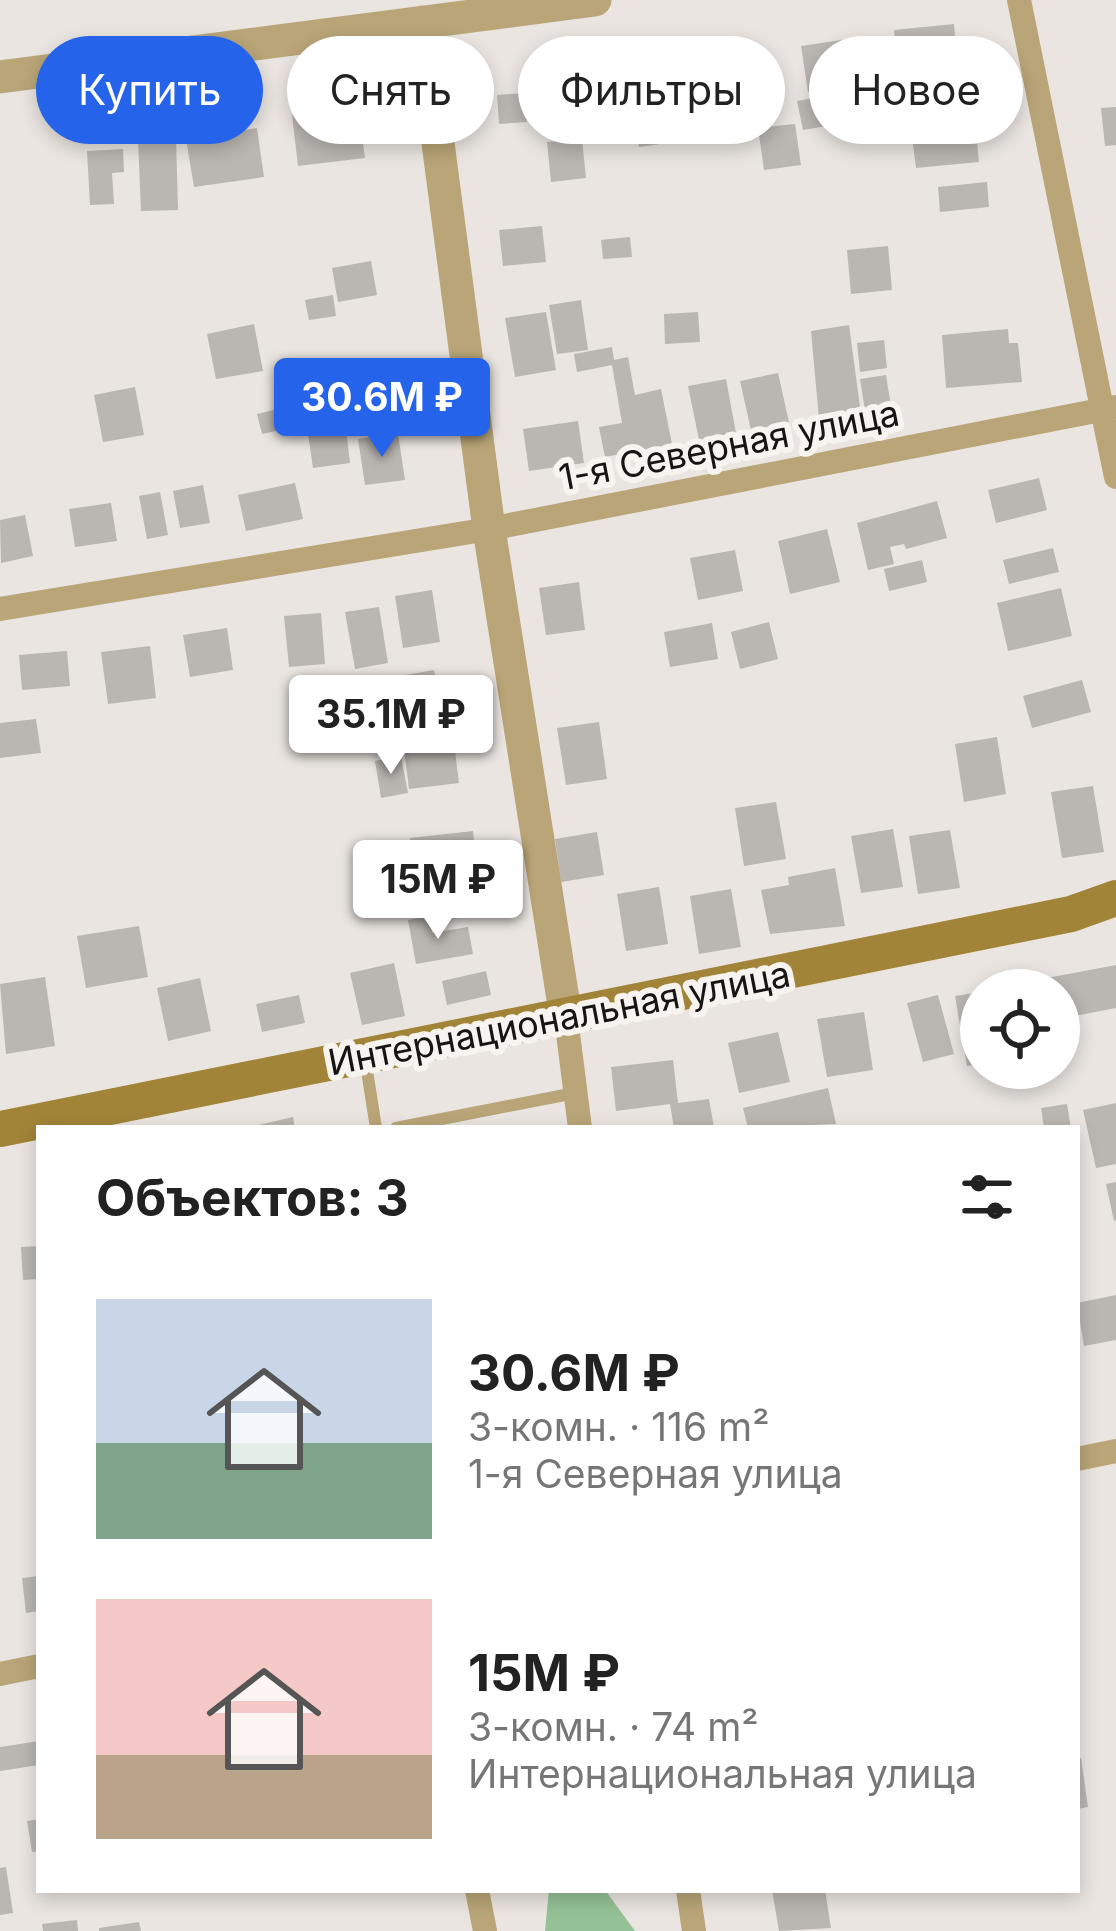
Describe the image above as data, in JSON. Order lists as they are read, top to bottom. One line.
{"streets":{"main road":["Интернациональная улица"],"street":["1-я Северная улица"]},"page":{"chip":["Купить","Снять","Фильтры","Новое"],"price":["30.6M ₽","35.1M ₽","15M ₽"],"heading":"Объектов: 3","list":[{"name":"30.6M ₽","note":"3-комн. · 116 m² · 1-я Северная улица"},{"name":"15M ₽","note":"3-комн. · 74 m² · Интернациональная улица"}]}}
